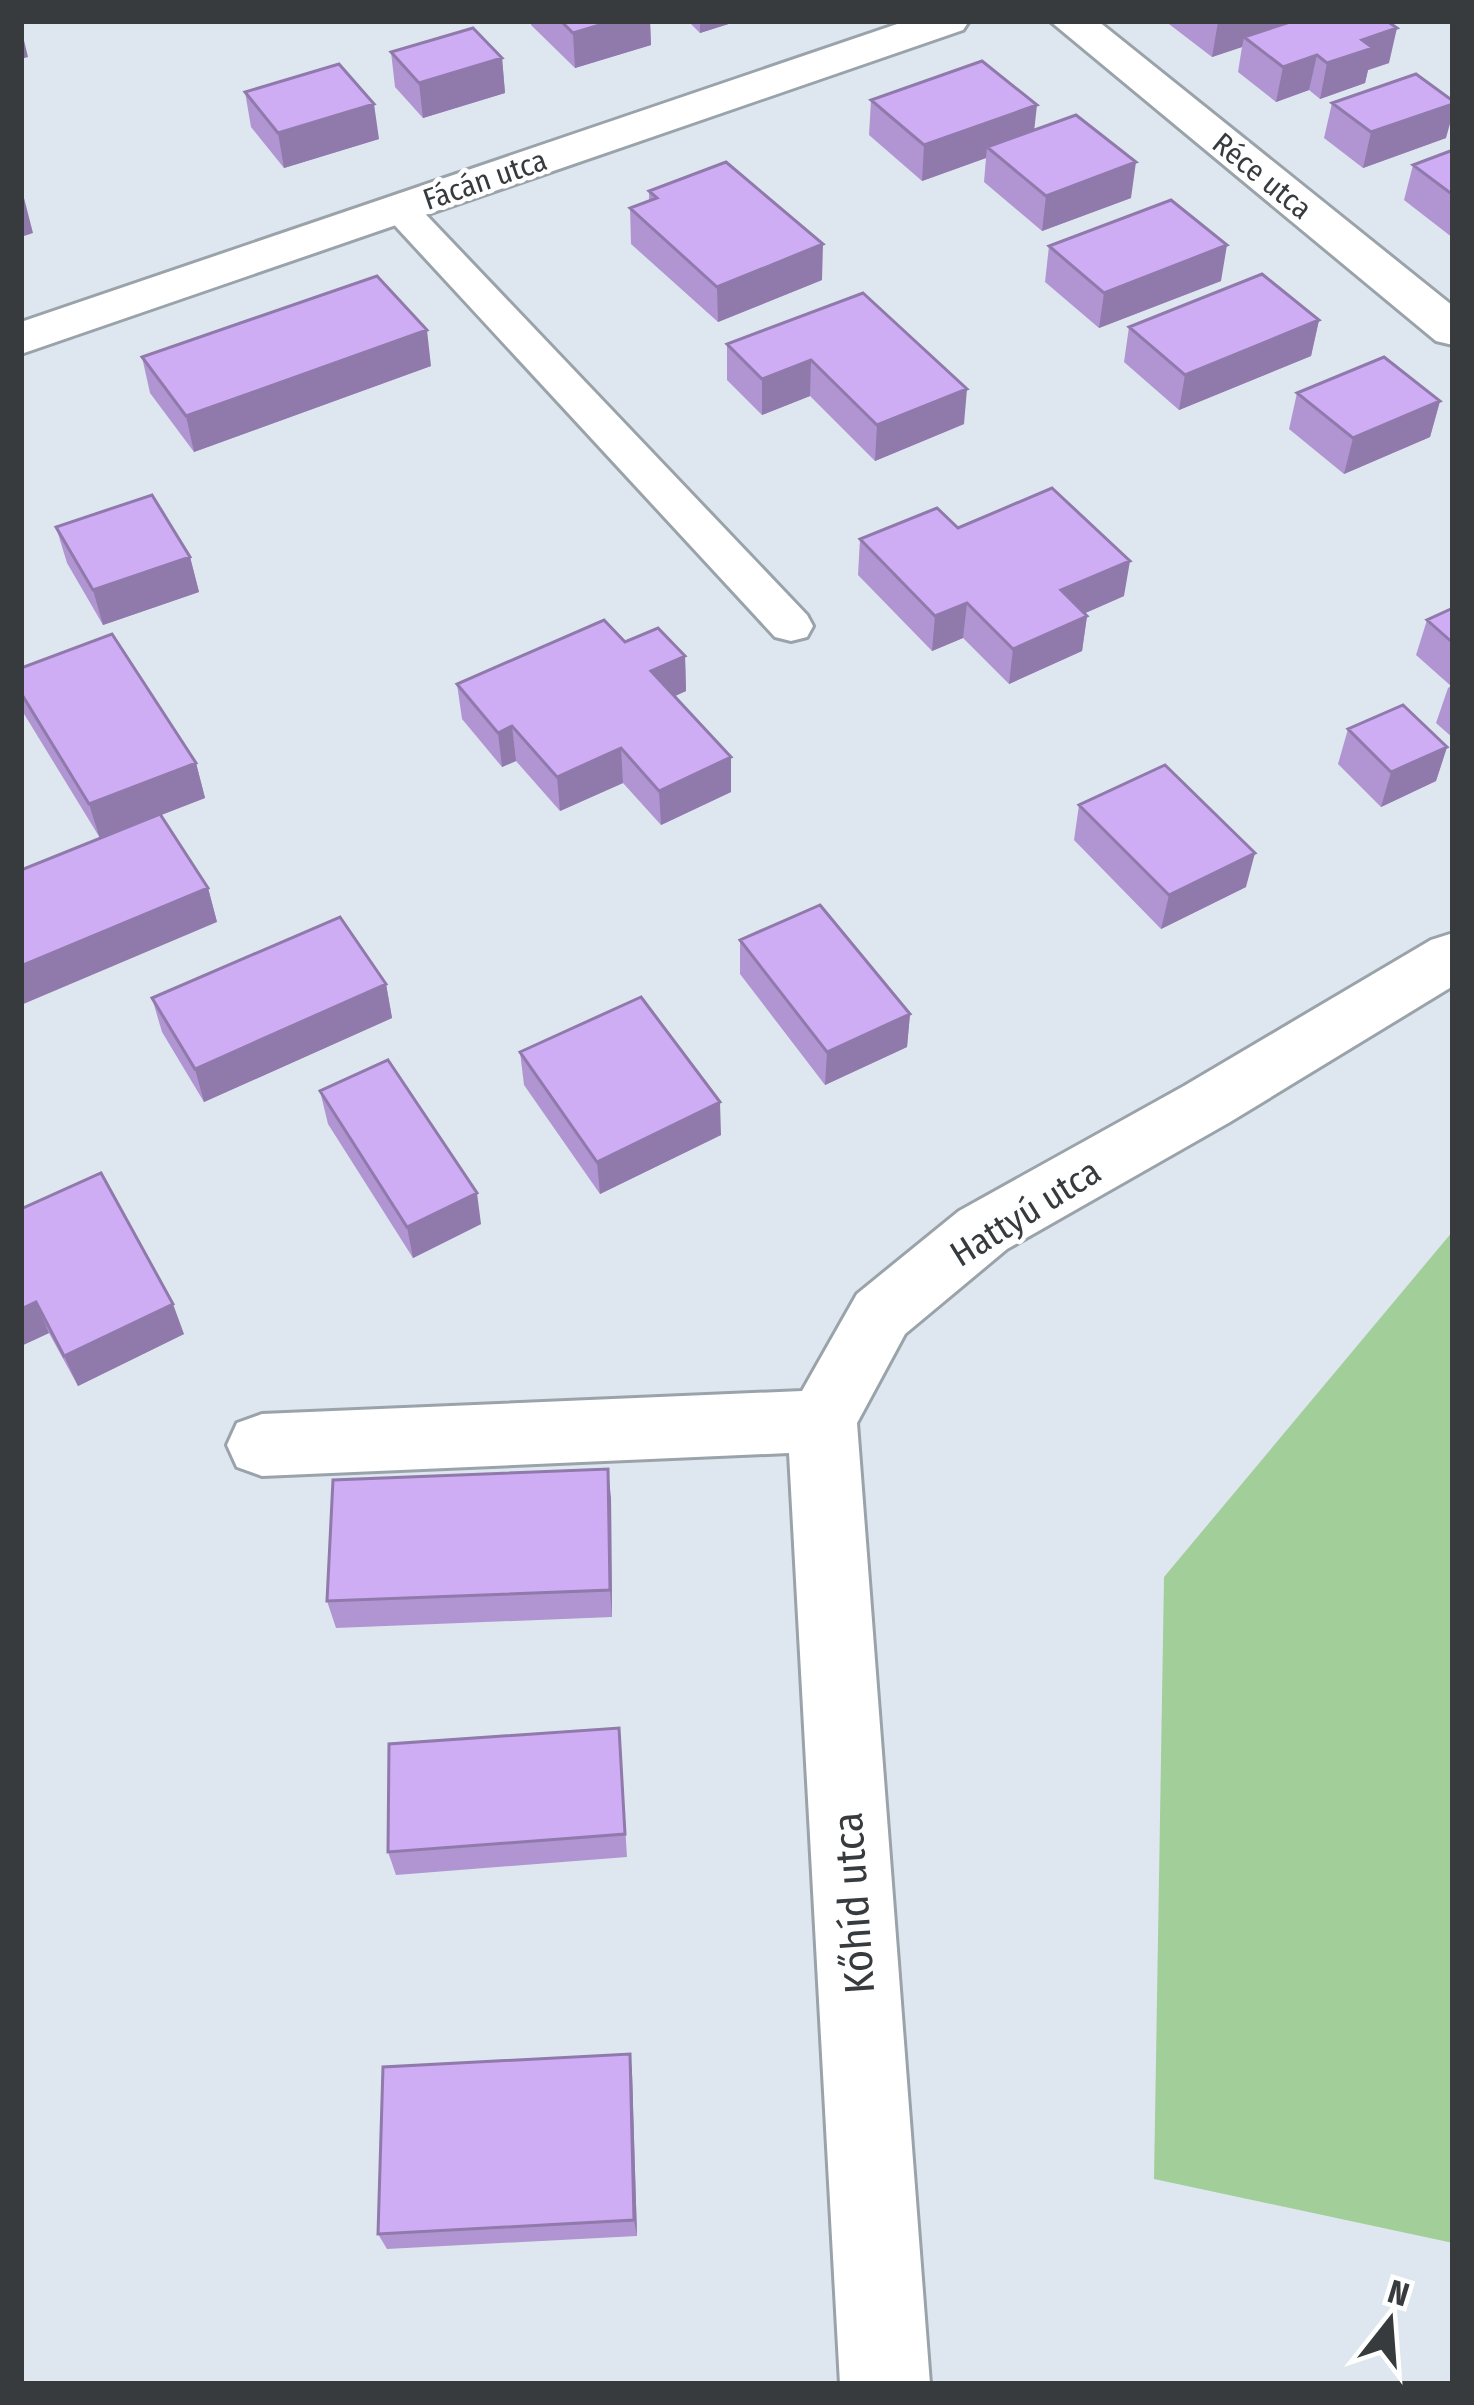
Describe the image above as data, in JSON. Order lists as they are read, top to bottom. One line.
{"streets":{"street":["Réce utca","Fácán utca","Hattyú utca","Kőhíd utca"]},"crossings":[["Hattyú utca","Kőhíd utca"]],"north":"top"}
